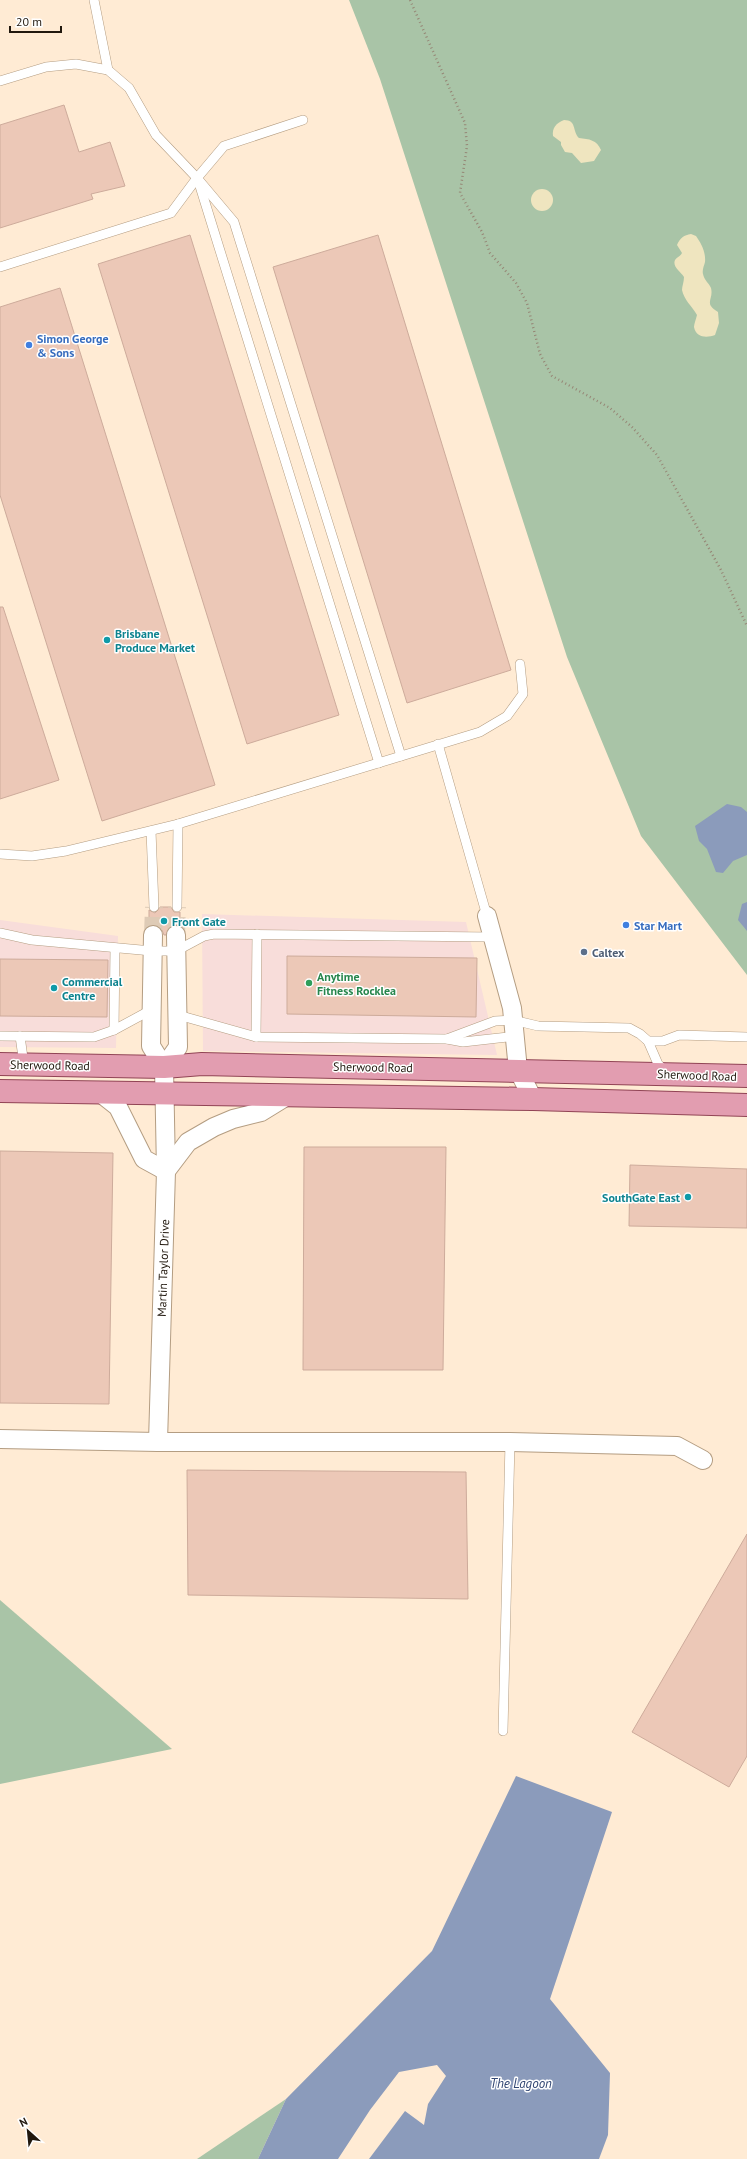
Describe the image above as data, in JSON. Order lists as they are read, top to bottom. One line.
{"streets":{"main road":["Sherwood Road"],"street":["Martin Taylor Drive"]},"crossings":[["Sherwood Road","Martin Taylor Drive"]],"water":["The Lagoon"],"places":["Simon George & Sons","Brisbane Produce Market","Front Gate","Star Mart","Caltex","Anytime Fitness Rocklea","Commercial Centre","SouthGate East"],"scale_bar":"20 m","north":"top left"}
